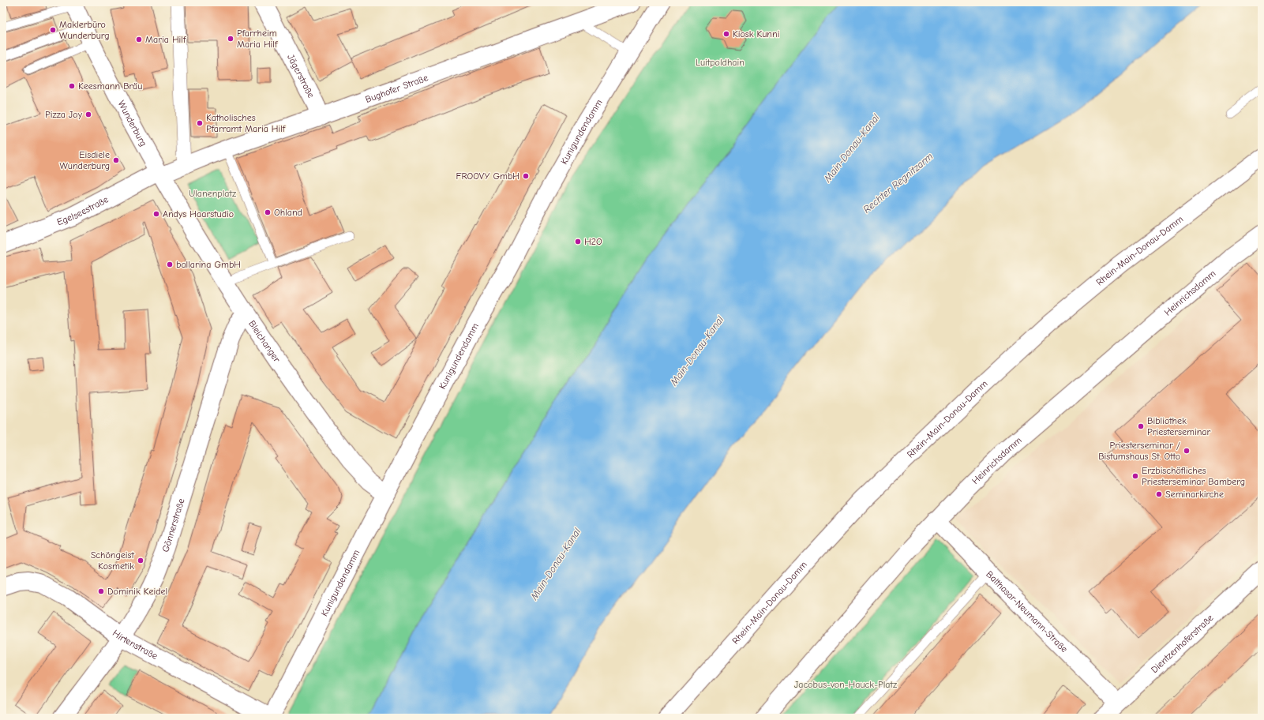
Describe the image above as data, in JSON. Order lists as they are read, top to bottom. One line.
{"streets":{"street":["Jägerstraße","Bughofer Straße","Wunderburg","Kunigundendamm","Egelseestraße","Rhein-Main-Donau-Damm","Heinrichsdamm","Bleichanger","Gönnerstraße","Balthasar-Neumann-Straße","Dientzenhoferstraße","Hirtenstraße"]},"crossings":[["Jägerstraße","Bughofer Straße"],["Bughofer Straße","Wunderburg"],["Bughofer Straße","Egelseestraße"],["Bughofer Straße","Bleichanger"],["Wunderburg","Egelseestraße"],["Wunderburg","Bleichanger"],["Kunigundendamm","Bleichanger"],["Kunigundendamm","Hirtenstraße"],["Egelseestraße","Bleichanger"],["Heinrichsdamm","Balthasar-Neumann-Straße"],["Bleichanger","Gönnerstraße"],["Gönnerstraße","Hirtenstraße"],["Balthasar-Neumann-Straße","Dientzenhoferstraße"]],"water":["Main-Donau-Kanal","Rechter Regnitzarm"],"parks":["Luitpoldhain","Ulanenplatz","Jacobus-von-Hauck-Platz"],"places":["Maklerbüro Wunderburg","Kiosk Kunni","Pfarrheim Maria Hilf","Maria Hilf","Keesmann Bräu","Pizza Joy","Katholisches Pfarramt Maria Hilf","Eisdiele Wunderburg","FROOVY GmbH","Ohland","Andys Haarstudio","H2O","ballarina GmbH","Bibliothek Priesterseminar","Priesterseminar / Bistumshaus St. Otto","Erzbischöfliches Priesterseminar Bamberg","Seminarkirche","Schöngeist Kosmetik","Dominik Keidel"]}
